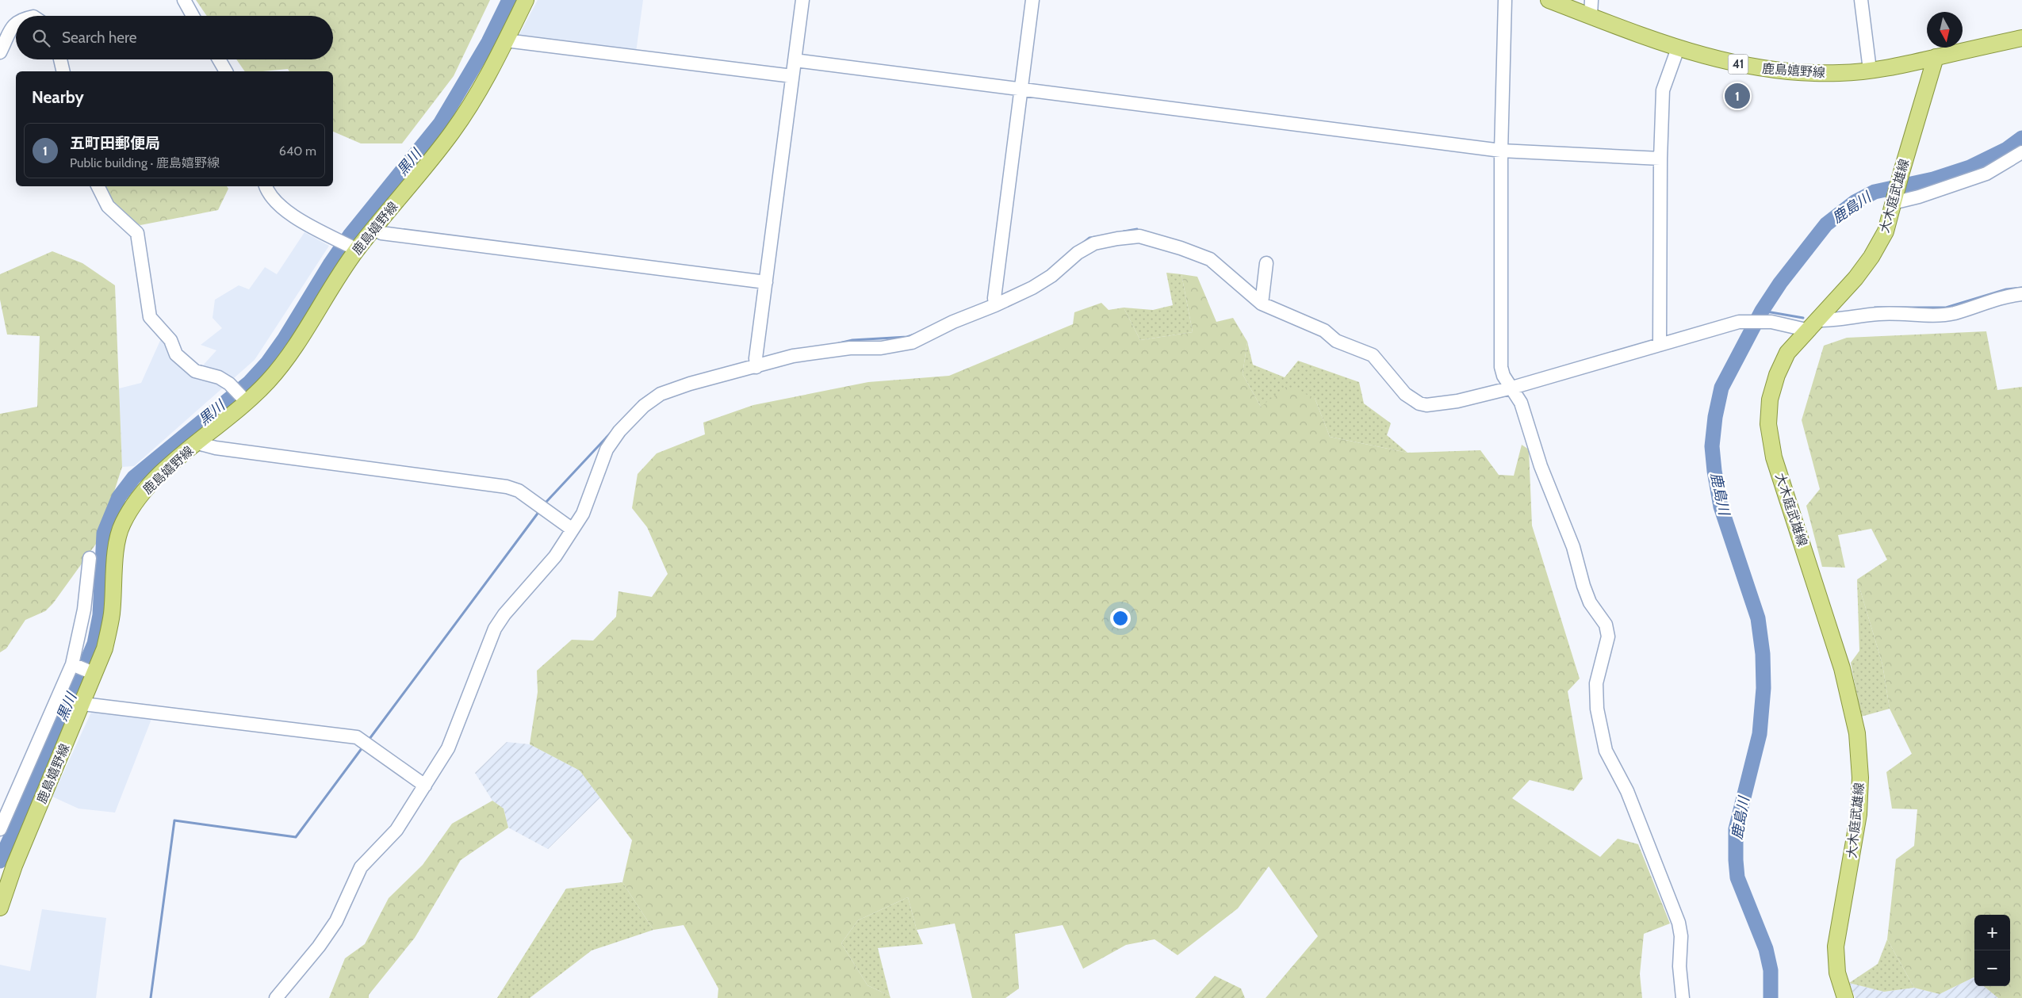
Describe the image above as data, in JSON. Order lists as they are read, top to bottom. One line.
{"streets":{"main road":["41","鹿島嬉野線","大木庭武雄線"]},"crossings":[["鹿島嬉野線","大木庭武雄線"]],"water":["黒川","鹿島川"],"north":"bottom","page":{"search":"Search here","heading":"Nearby","pins":"1","list":[{"mark":"1","name":"五町田郵便局","note":"Public building · 鹿島嬉野線","value":"640 m"}],"map_buttons":["+","−"]}}
